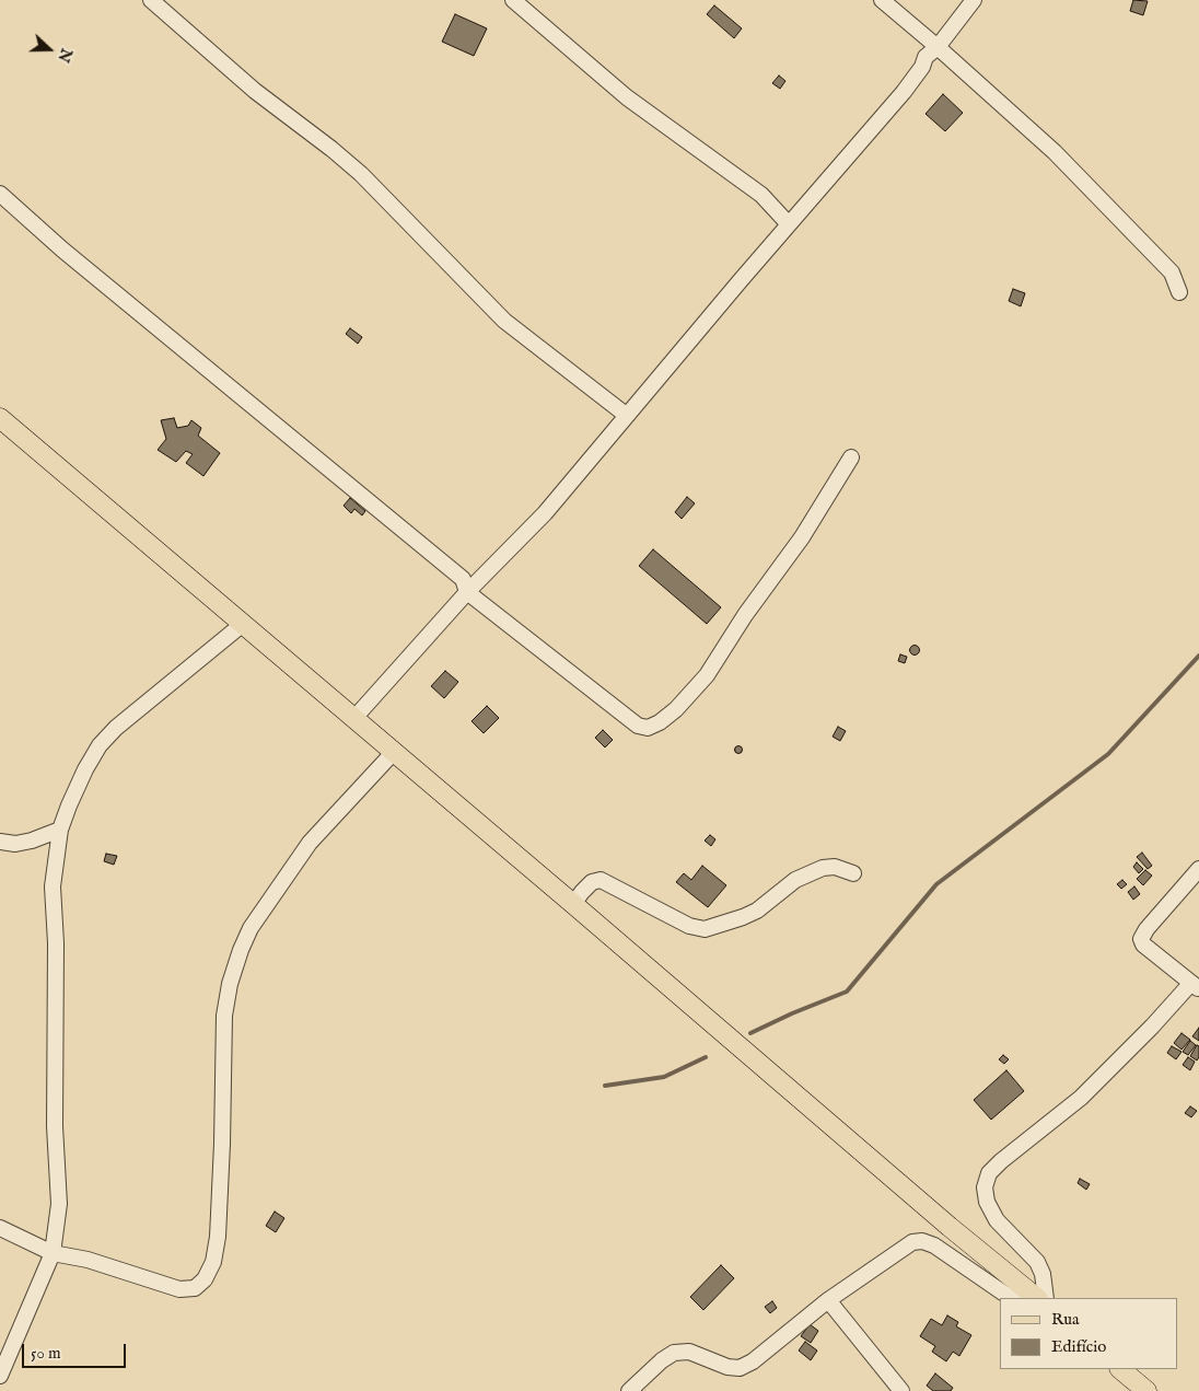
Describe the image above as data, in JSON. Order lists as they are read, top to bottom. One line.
{"legend":["Rua","Edifício"],"scale_bar":"50 m","north":"right"}
